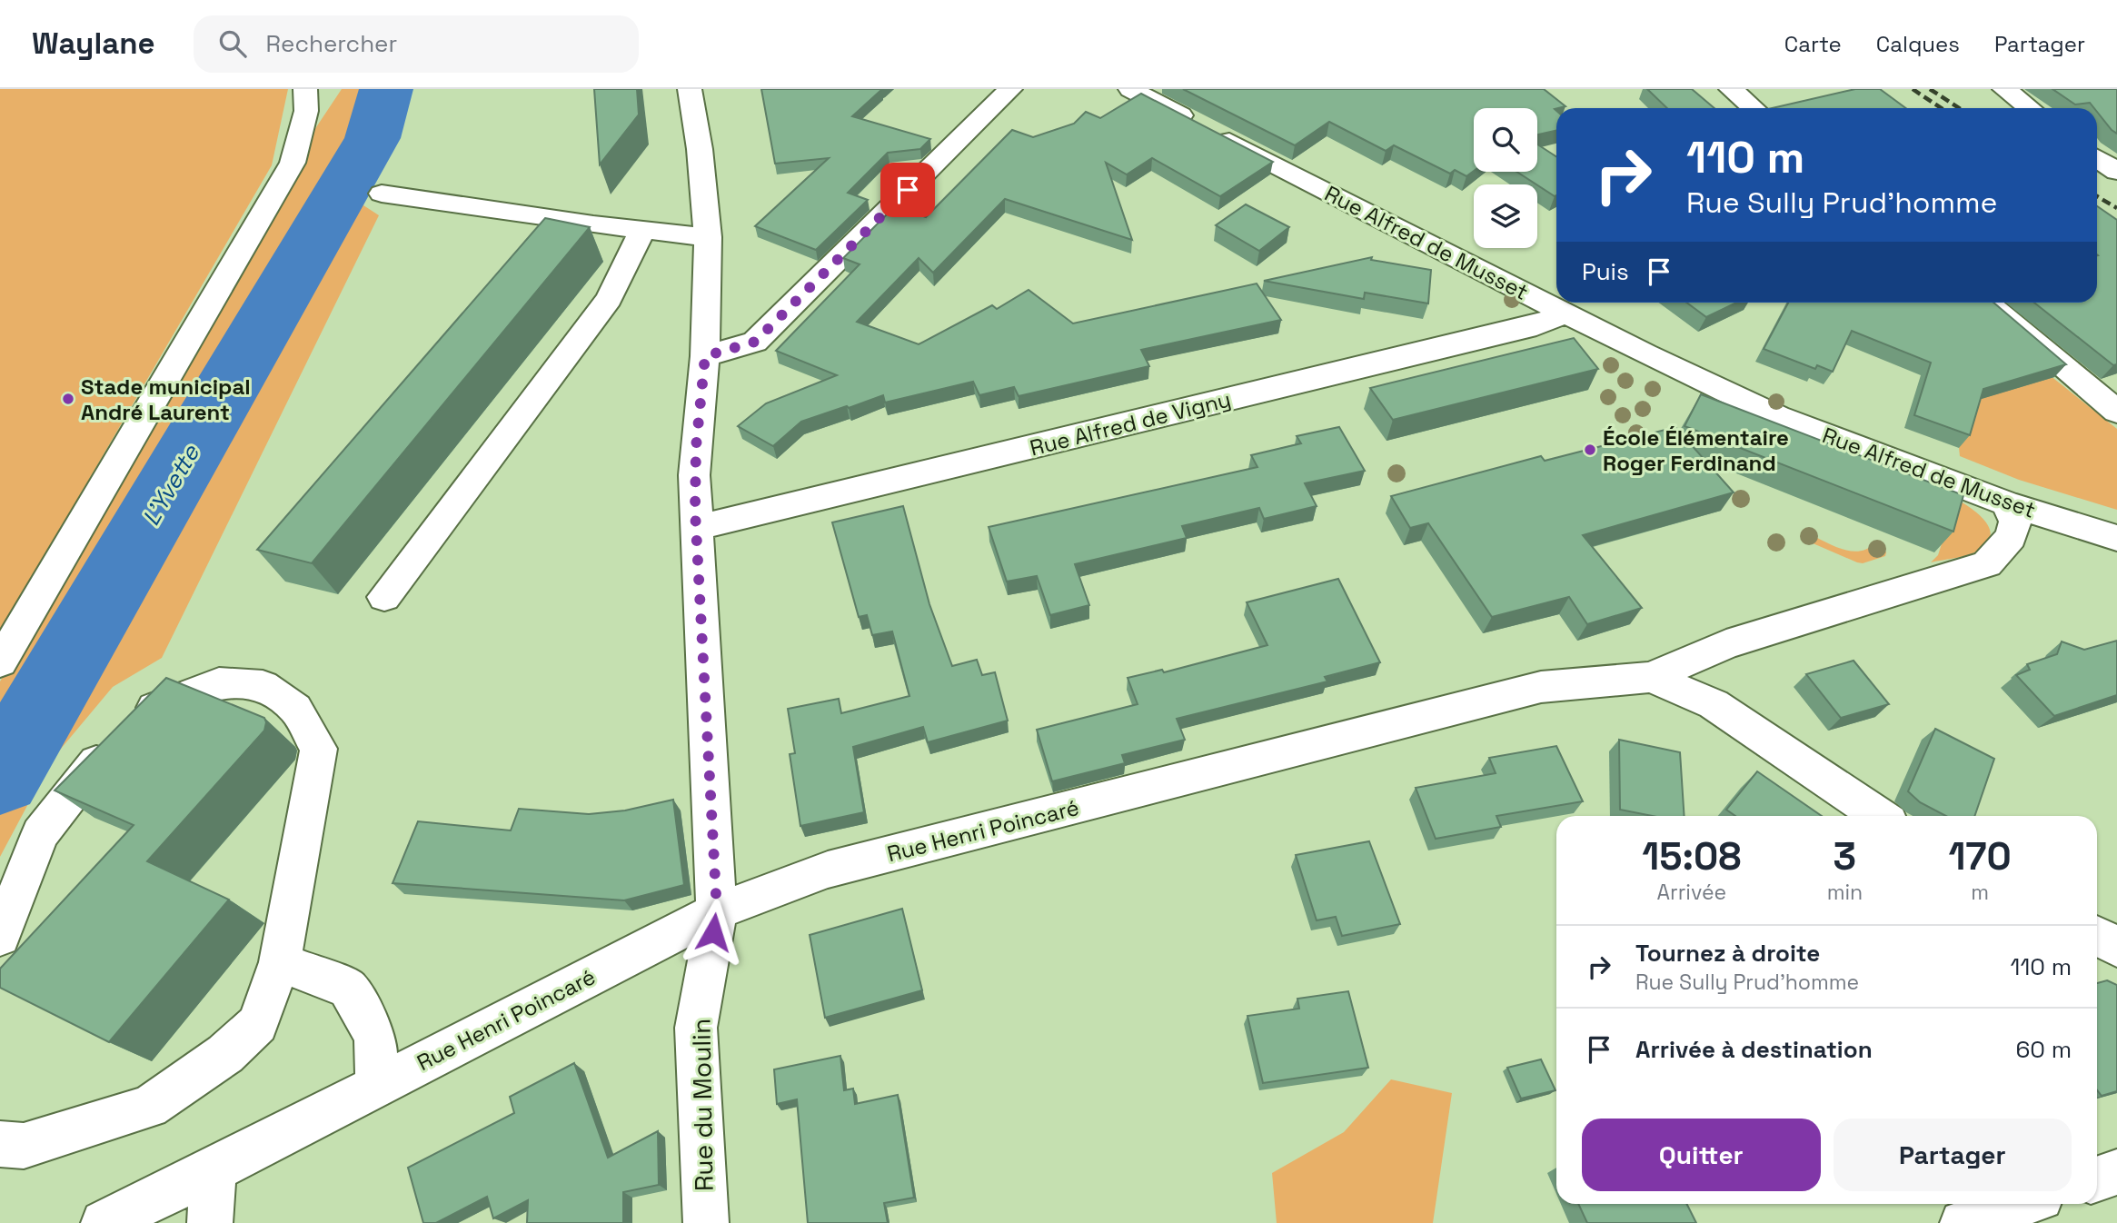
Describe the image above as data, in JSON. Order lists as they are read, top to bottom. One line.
{"streets":{"street":["Rue Alfred de Musset","Rue Alfred de Vigny","Rue Henri Poincaré","Rue du Moulin"]},"crossings":[["Rue Alfred de Musset","Rue Alfred de Vigny"],["Rue Alfred de Vigny","Rue du Moulin"],["Rue Henri Poincaré","Rue du Moulin"]],"water":["L'Yvette"],"places":["Stade municipal André Laurent","École Élémentaire Roger Ferdinand"],"page":{"header":"Waylane","search":"Rechercher","nav":["Carte","Calques","Partager"],"turn":["110 m","Rue Sully Prud'homme"],"then":"Puis","eta":["15:08","Arrivée","3","min","170","m"],"list":[{"name":"Tournez à droite","note":"Rue Sully Prud'homme","value":"110 m"},{"name":"Arrivée à destination","value":"60 m"}],"buttons":["Quitter","Partager"]}}
